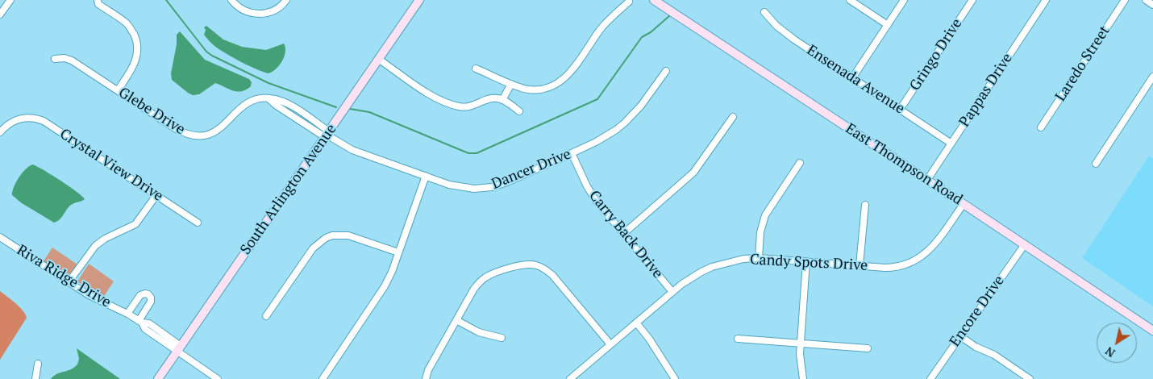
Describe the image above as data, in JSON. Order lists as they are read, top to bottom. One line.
{"streets":{"main road":["East Thompson Road","South Arlington Avenue"],"street":["Gringo Drive","Laredo Street","Ensenada Avenue","Pappas Drive","Glebe Drive","Crystal View Drive","Dancer Drive","Carry Back Drive","Candy Spots Drive","Riva Ridge Drive","Encore Drive"]},"crossings":[["Gringo Drive","Ensenada Avenue"],["Ensenada Avenue","Pappas Drive"],["Pappas Drive","East Thompson Road"],["Glebe Drive","Dancer Drive"],["Glebe Drive","South Arlington Avenue"],["East Thompson Road","Candy Spots Drive"],["East Thompson Road","Encore Drive"],["Dancer Drive","South Arlington Avenue"],["Dancer Drive","Carry Back Drive"],["South Arlington Avenue","Riva Ridge Drive"],["Carry Back Drive","Candy Spots Drive"]],"north":"bottom left"}
